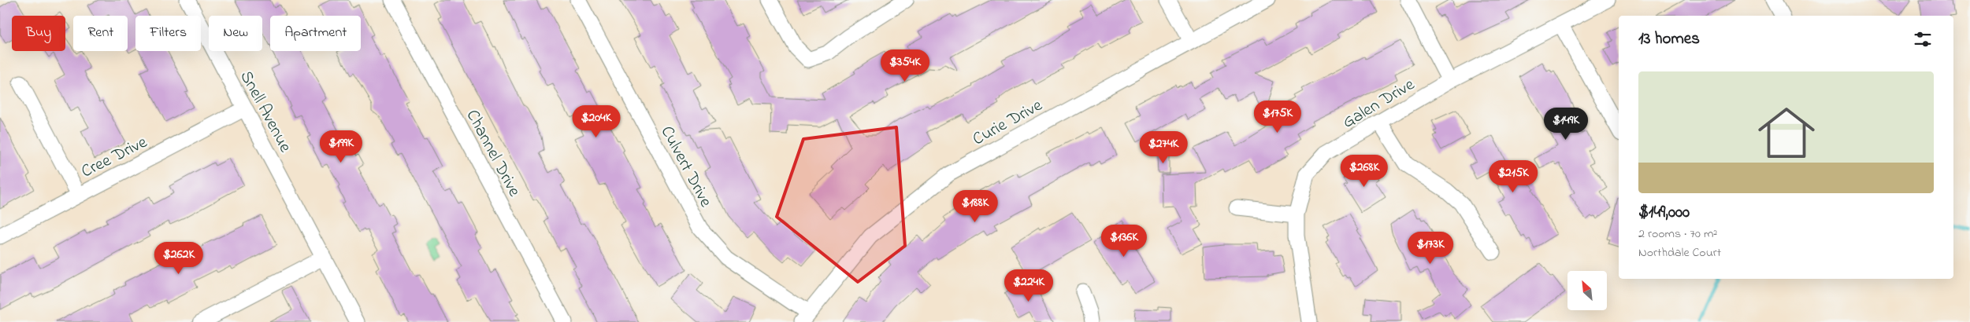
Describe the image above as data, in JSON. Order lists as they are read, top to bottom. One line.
{"streets":{"street":["Galen Drive","Snell Avenue","Curie Drive","Channel Drive","Cree Drive","Culvert Drive"]},"crossings":[["Snell Avenue","Cree Drive"],["Curie Drive","Culvert Drive"]],"north":"top left","page":{"chip":["Buy","Rent","Filters","New","Apartment"],"heading":"13 homes","price":["$354K","$175K","$204K","$149K","$199K","$274K","$268K","$215K","$188K","$136K","$173K","$262K","$224K"],"list":[{"name":"$149,000","note":"2 rooms · 70 m² · Northdale Court"}]}}
